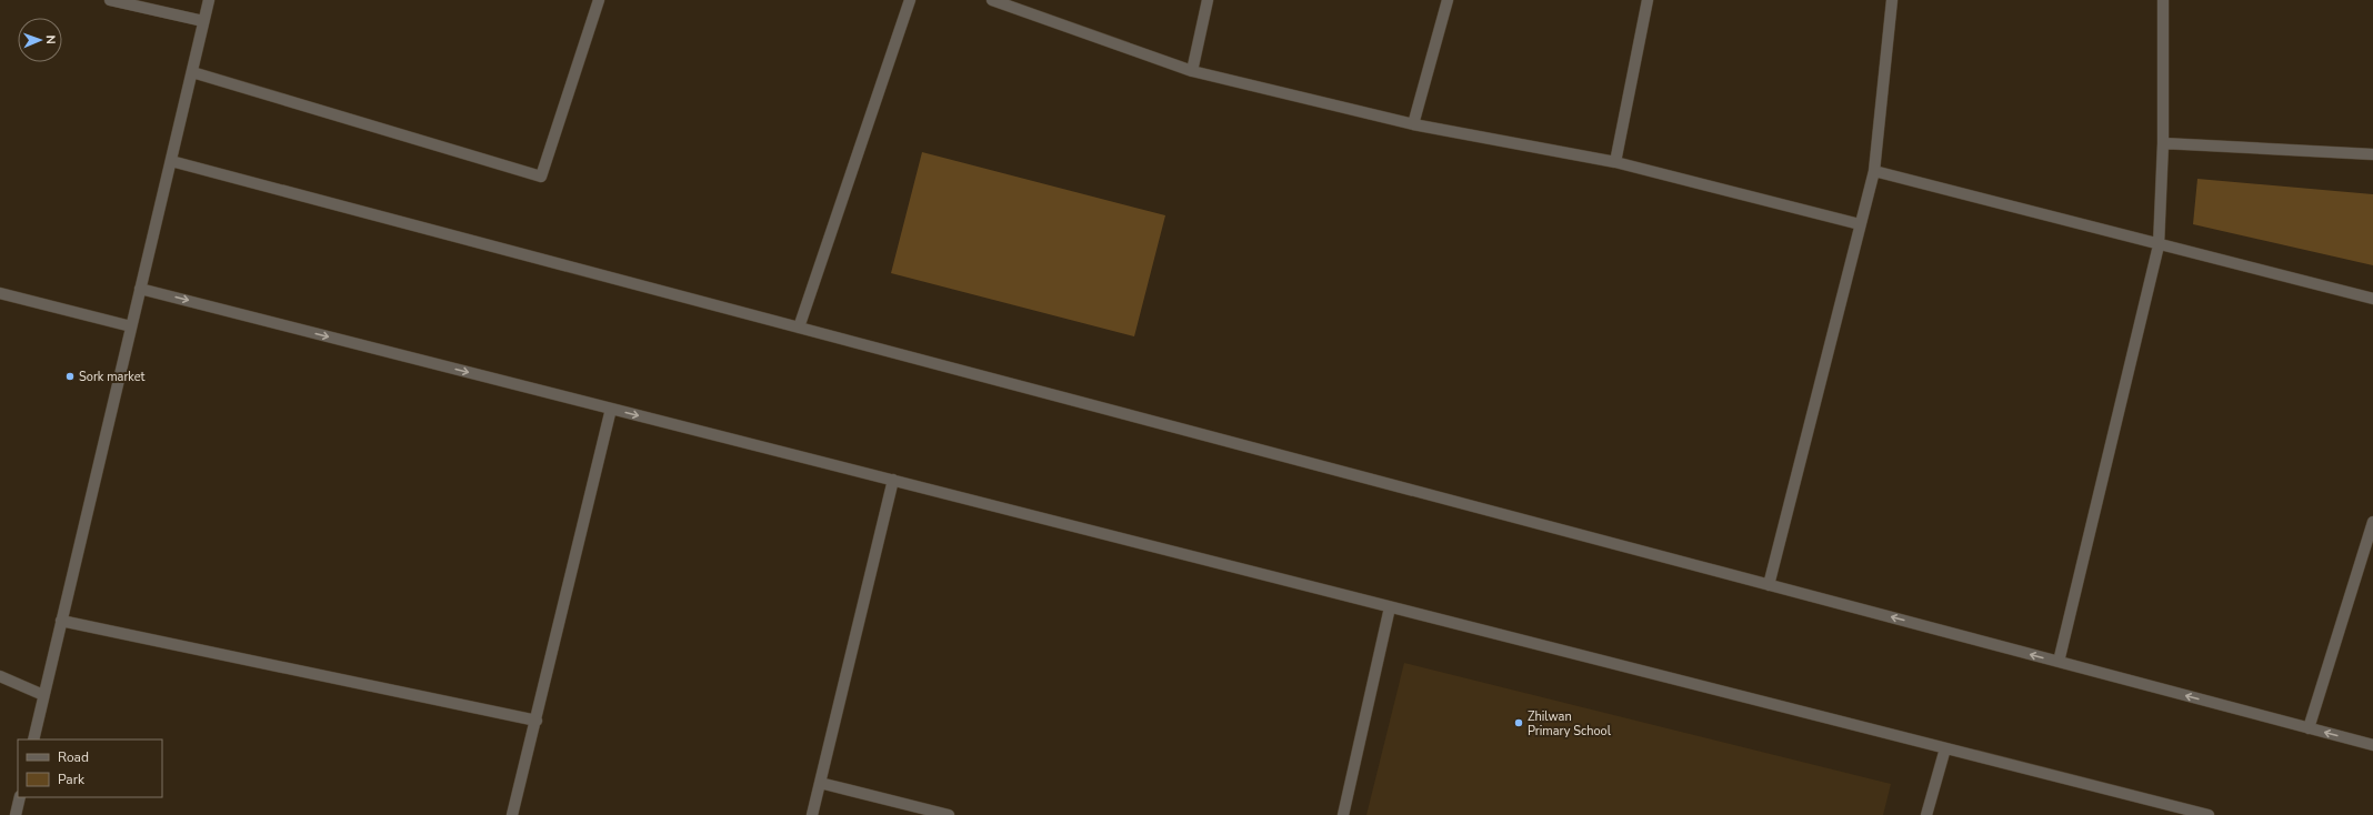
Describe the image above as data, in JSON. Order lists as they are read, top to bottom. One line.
{"places":["Sork market","Zhilwan Primary School"],"legend":["Road","Park"],"north":"right"}
